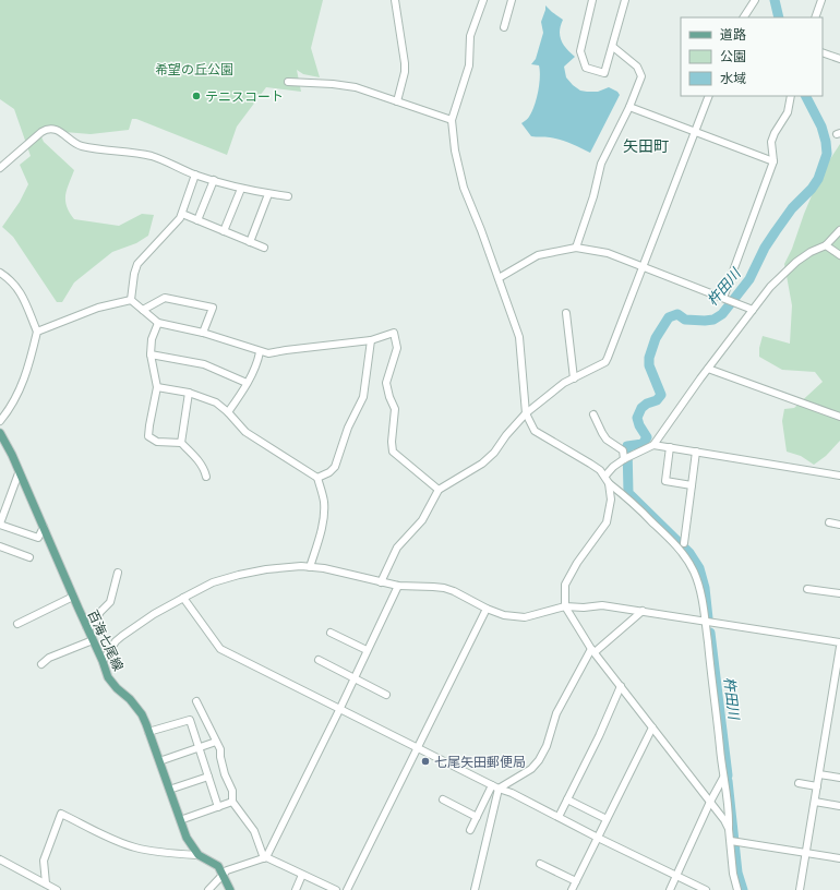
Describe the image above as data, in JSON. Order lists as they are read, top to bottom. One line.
{"streets":{"main road":["百海七尾線"]},"districts":["矢田町"],"water":["杵田川"],"parks":["希望の丘公園"],"places":["テニスコート","七尾矢田郵便局"],"legend":["道路","公園","水域"]}
